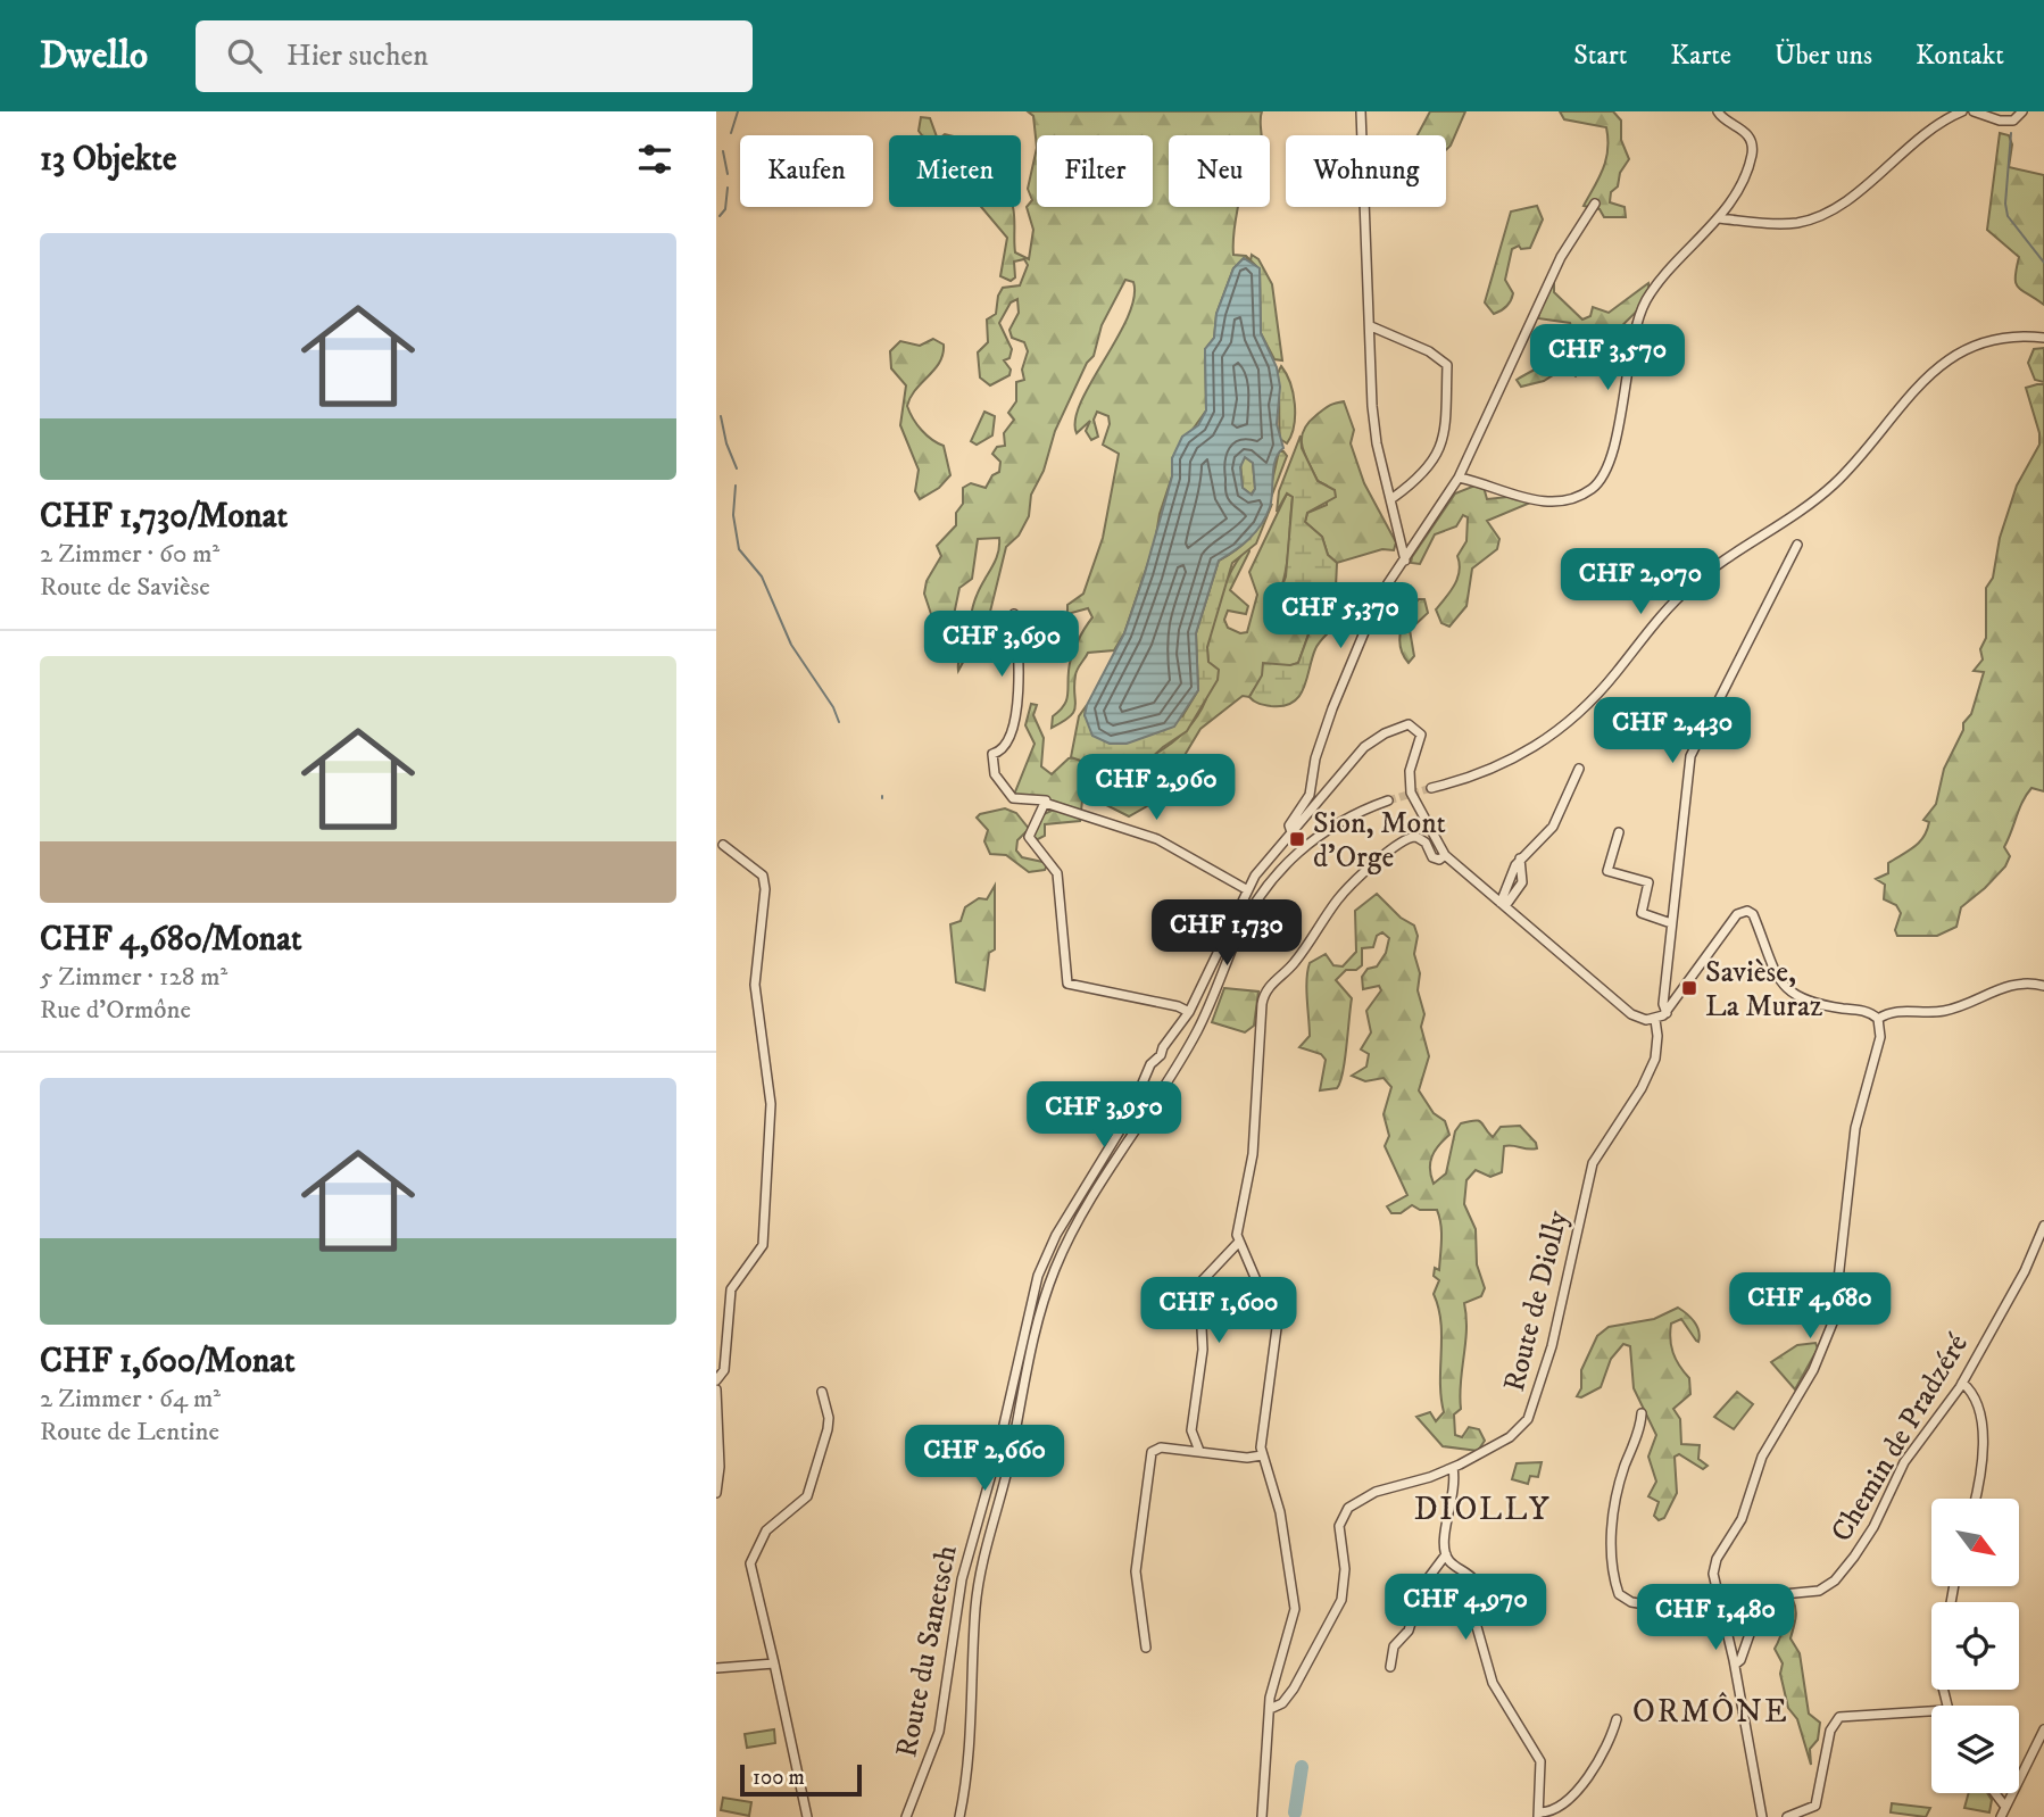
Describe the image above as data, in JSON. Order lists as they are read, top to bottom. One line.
{"streets":{"street":["Route de Diolly","Chemin de Pradzéré","Route du Sanetsch"]},"districts":["DIOLLY","ORMÔNE"],"places":{"transit":["Sion, Mont d'Orge","Savièse, La Muraz"]},"scale_bar":"100 m","north":"bottom right","page":{"header":"Dwello","search":"Hier suchen","nav":["Start","Karte","Über uns","Kontakt"],"heading":"13 Objekte","chip":["Kaufen","Mieten","Filter","Neu","Wohnung"],"list":[{"name":"CHF 1,730/Monat","note":"2 Zimmer · 60 m² · Route de Savièse"},{"name":"CHF 4,680/Monat","note":"5 Zimmer · 128 m² · Rue d'Ormône"},{"name":"CHF 1,600/Monat","note":"2 Zimmer · 64 m² · Route de Lentine"}],"price":["CHF 3,570","CHF 2,070","CHF 5,370","CHF 3,690","CHF 2,430","CHF 2,960","CHF 1,730","CHF 3,950","CHF 4,680","CHF 1,600","CHF 2,660","CHF 4,970","CHF 1,480"],"scale":"100 m"}}
